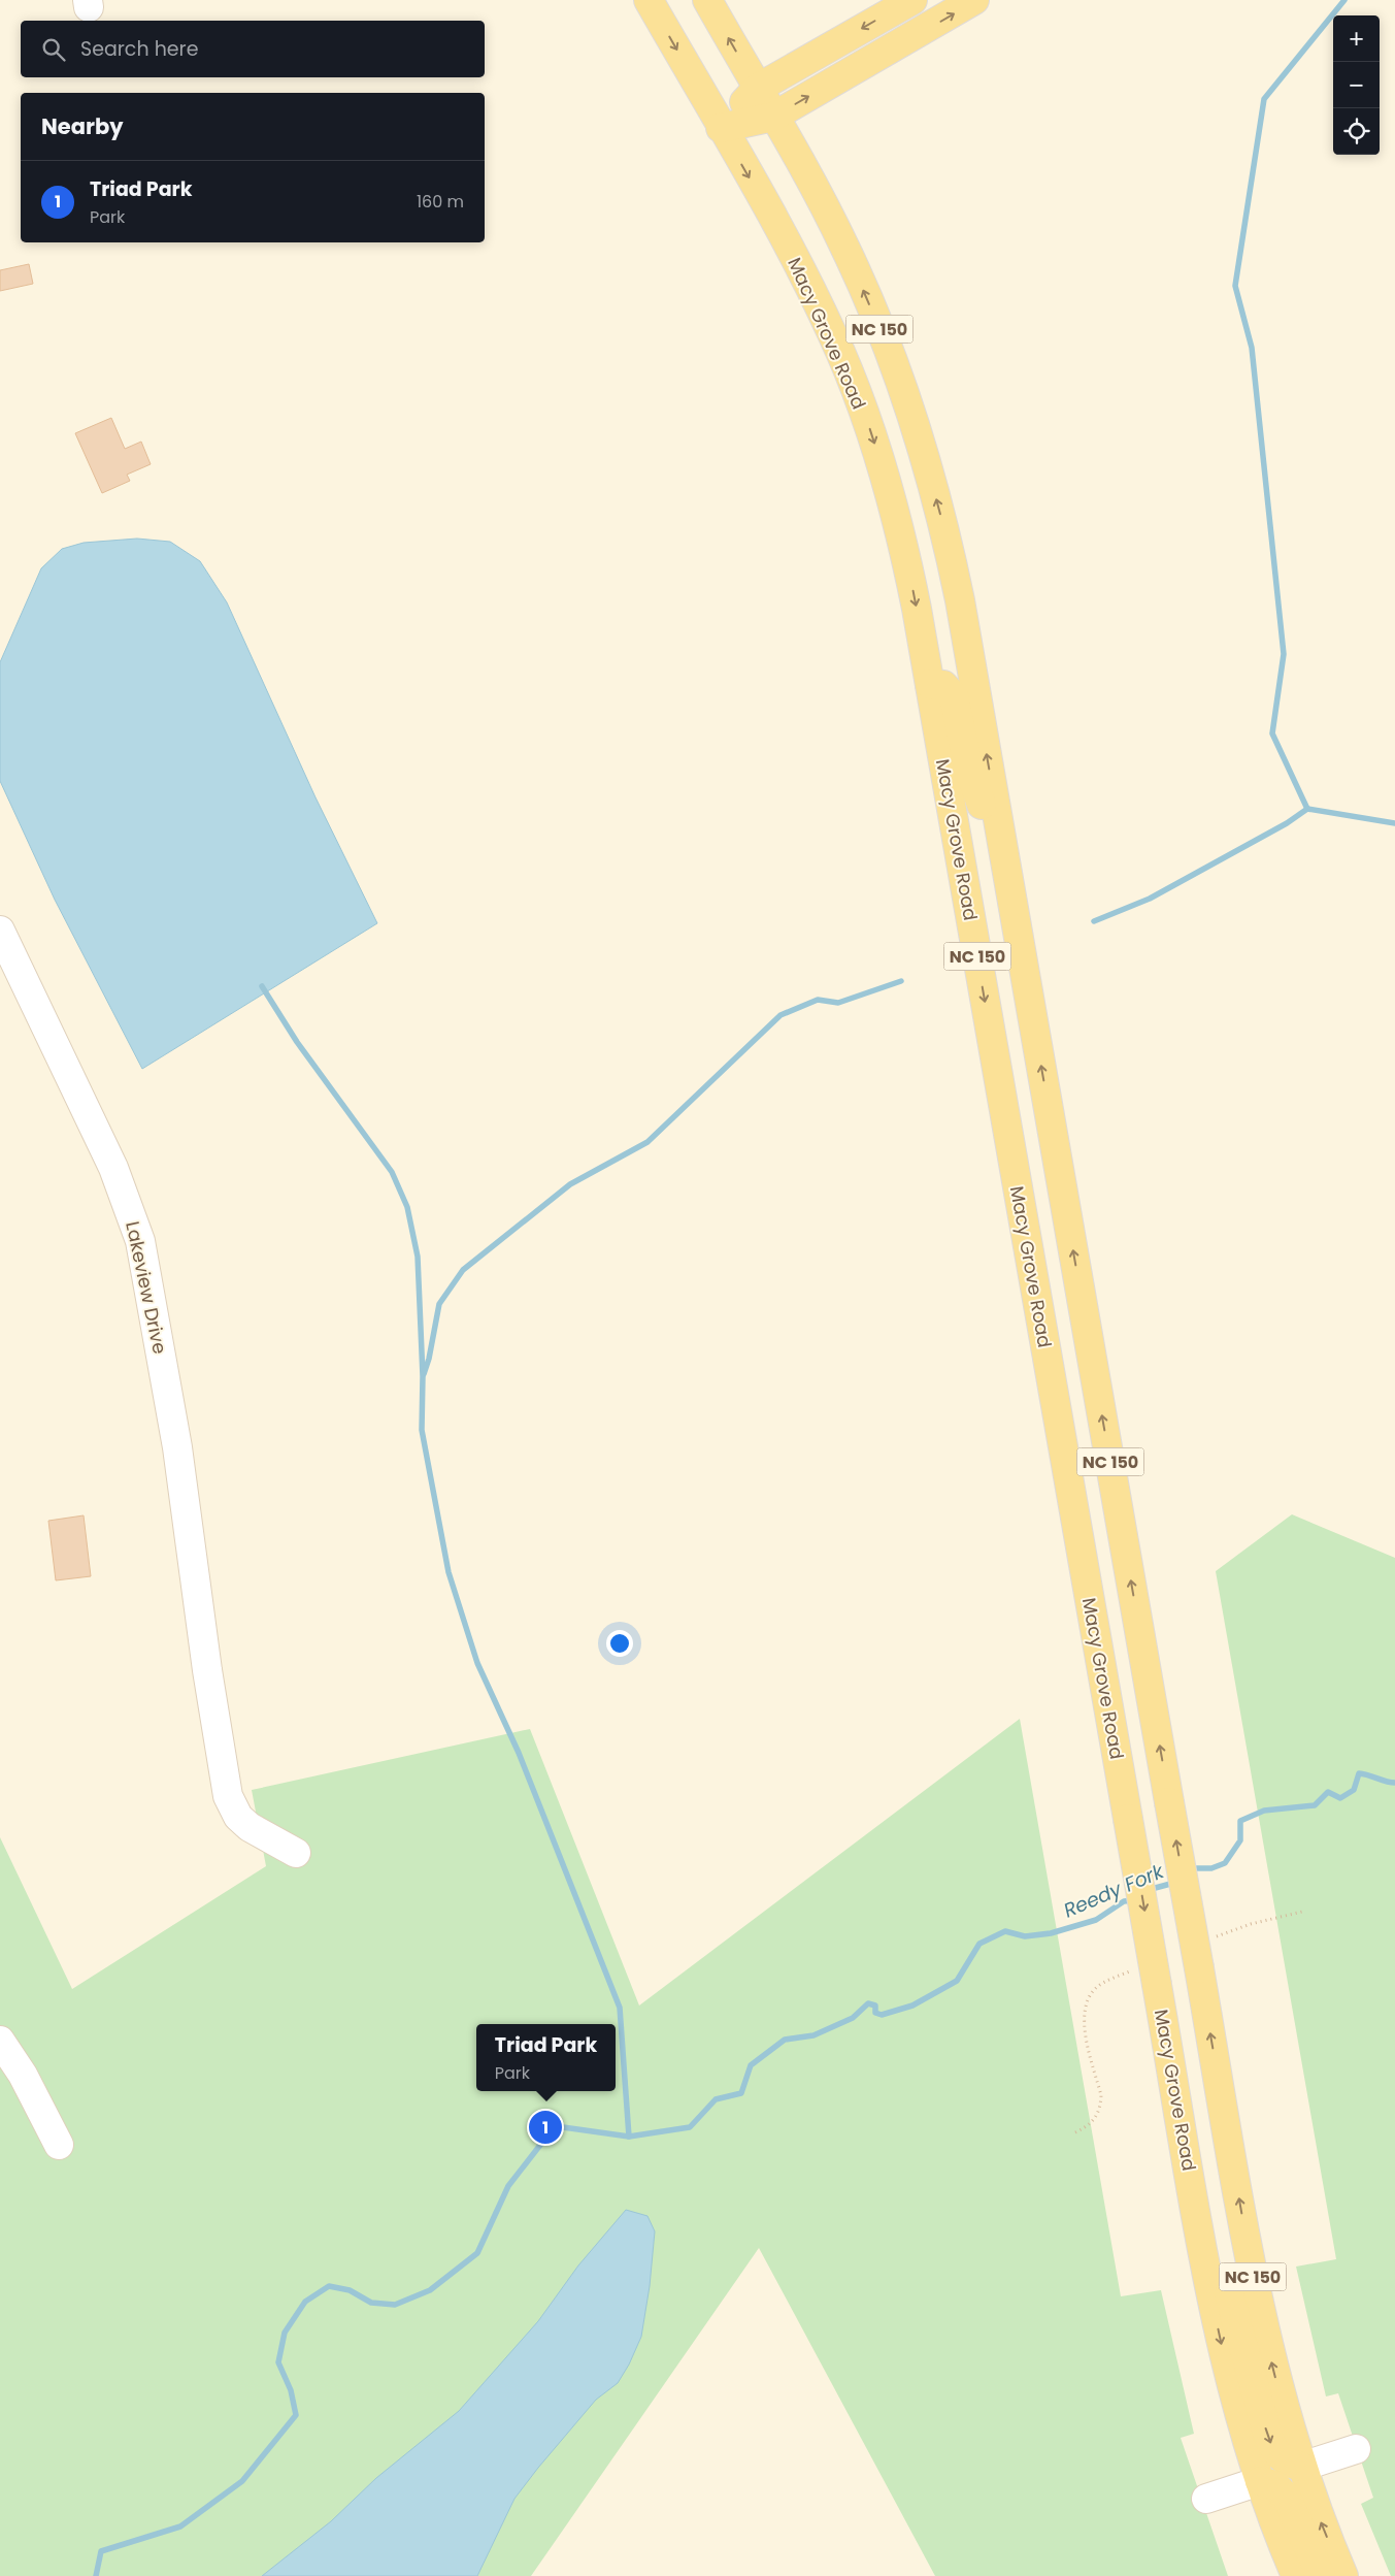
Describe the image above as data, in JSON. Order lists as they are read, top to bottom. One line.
{"streets":{"main road":["NC 150","Macy Grove Road"],"street":["Lakeview Drive"]},"water":["Reedy Fork"],"page":{"map_buttons":["+","−"],"search":"Search here","heading":"Nearby","list":[{"mark":"1","name":"Triad Park","note":"Park","value":"160 m"}],"popup":["Triad Park","Park"],"pins":"1"}}
